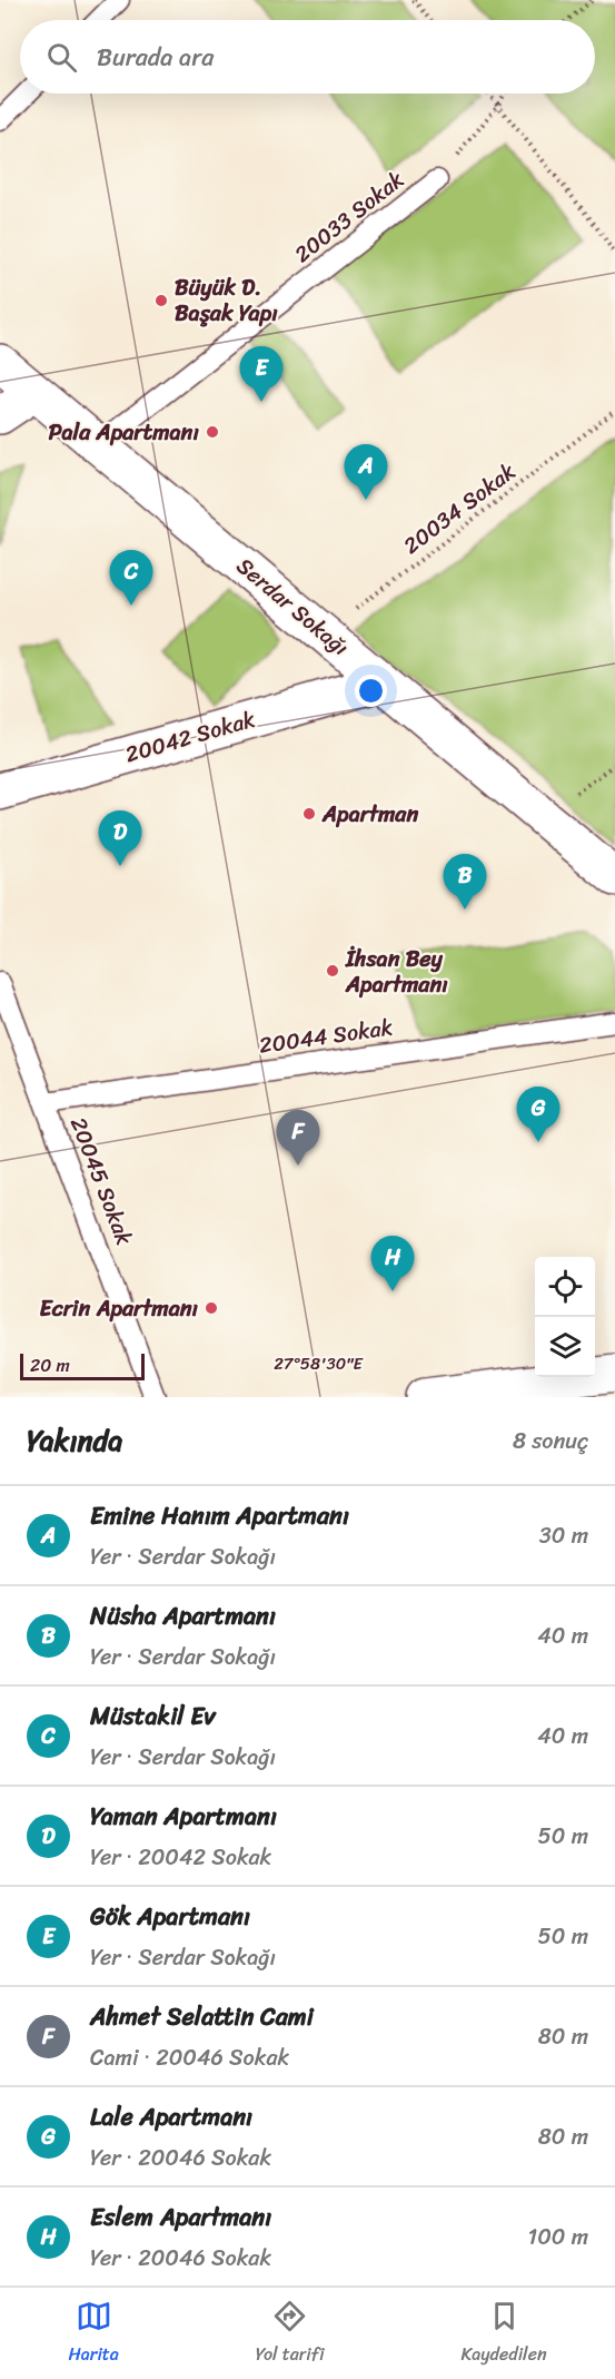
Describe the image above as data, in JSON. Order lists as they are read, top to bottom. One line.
{"streets":{"street":["Serdar Sokağı","20042 Sokak"],"lane":["20033 Sokak","20044 Sokak","20045 Sokak"],"path":["20034 Sokak"]},"crossings":[["20033 Sokak","Serdar Sokağı"],["20034 Sokak","Serdar Sokağı"],["Serdar Sokağı","20042 Sokak"],["20044 Sokak","20045 Sokak"]],"places":["Büyük D. Başak Yapı","Pala Apartmanı","Apartman","İhsan Bey Apartmanı","Ecrin Apartmanı"],"scale_bar":"20 m","page":{"search":"Burada ara","pins":["E","A","C","D","B","G","F","H"],"scale":"20 m","heading":["Yakında","8 sonuç"],"list":[{"mark":"A","name":"Emine Hanım Apartmanı","note":"Yer · Serdar Sokağı","value":"30 m"},{"mark":"B","name":"Nüsha Apartmanı","note":"Yer · Serdar Sokağı","value":"40 m"},{"mark":"C","name":"Müstakil Ev","note":"Yer · Serdar Sokağı","value":"40 m"},{"mark":"D","name":"Yaman Apartmanı","note":"Yer · 20042 Sokak","value":"50 m"},{"mark":"E","name":"Gök Apartmanı","note":"Yer · Serdar Sokağı","value":"50 m"},{"mark":"F","name":"Ahmet Selattin Cami","note":"Cami · 20046 Sokak","value":"80 m"},{"mark":"G","name":"Lale Apartmanı","note":"Yer · 20046 Sokak","value":"80 m"},{"mark":"H","name":"Eslem Apartmanı","note":"Yer · 20046 Sokak","value":"100 m"}],"nav":["Harita","Yol tarifi","Kaydedilen"]},"coordinates":["27°58'30\"E"]}
